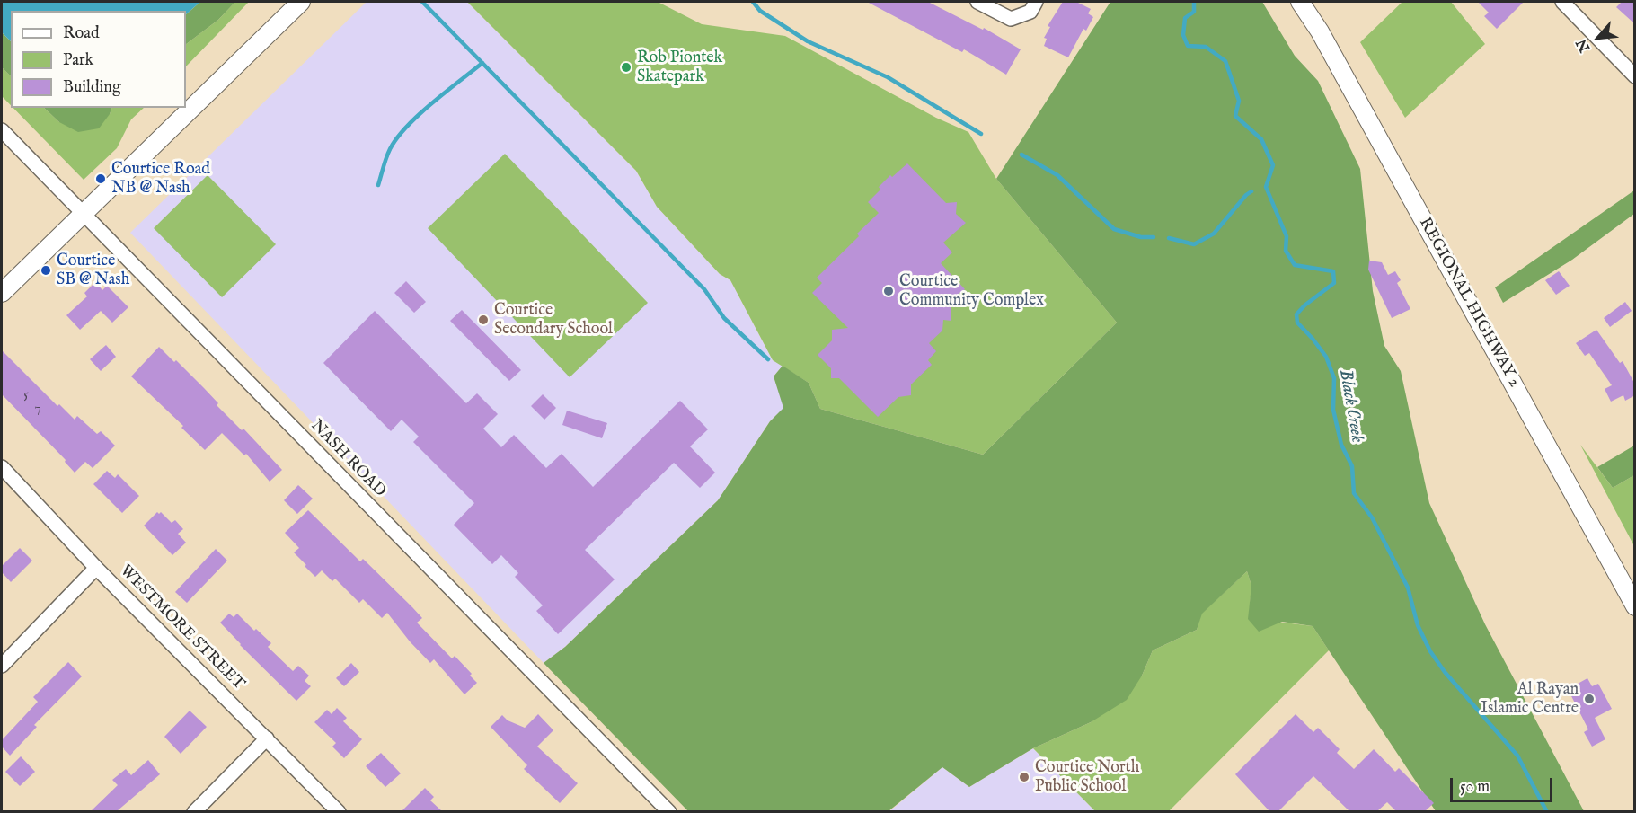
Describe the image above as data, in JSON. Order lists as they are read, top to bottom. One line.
{"streets":{"main road":["REGIONAL HIGHWAY 2"],"street":["NASH ROAD","WESTMORE STREET"]},"water":["Black Creek"],"places":["Rob Piontek Skatepark","Courtice Road NB @ Nash","Courtice SB @ Nash","Courtice Community Complex","Courtice Secondary School","Al Rayan Islamic Centre","Courtice North Public School"],"house_numbers":["5","7"],"legend":["Road","Park","Building"],"scale_bar":"50 m","north":"bottom left"}
